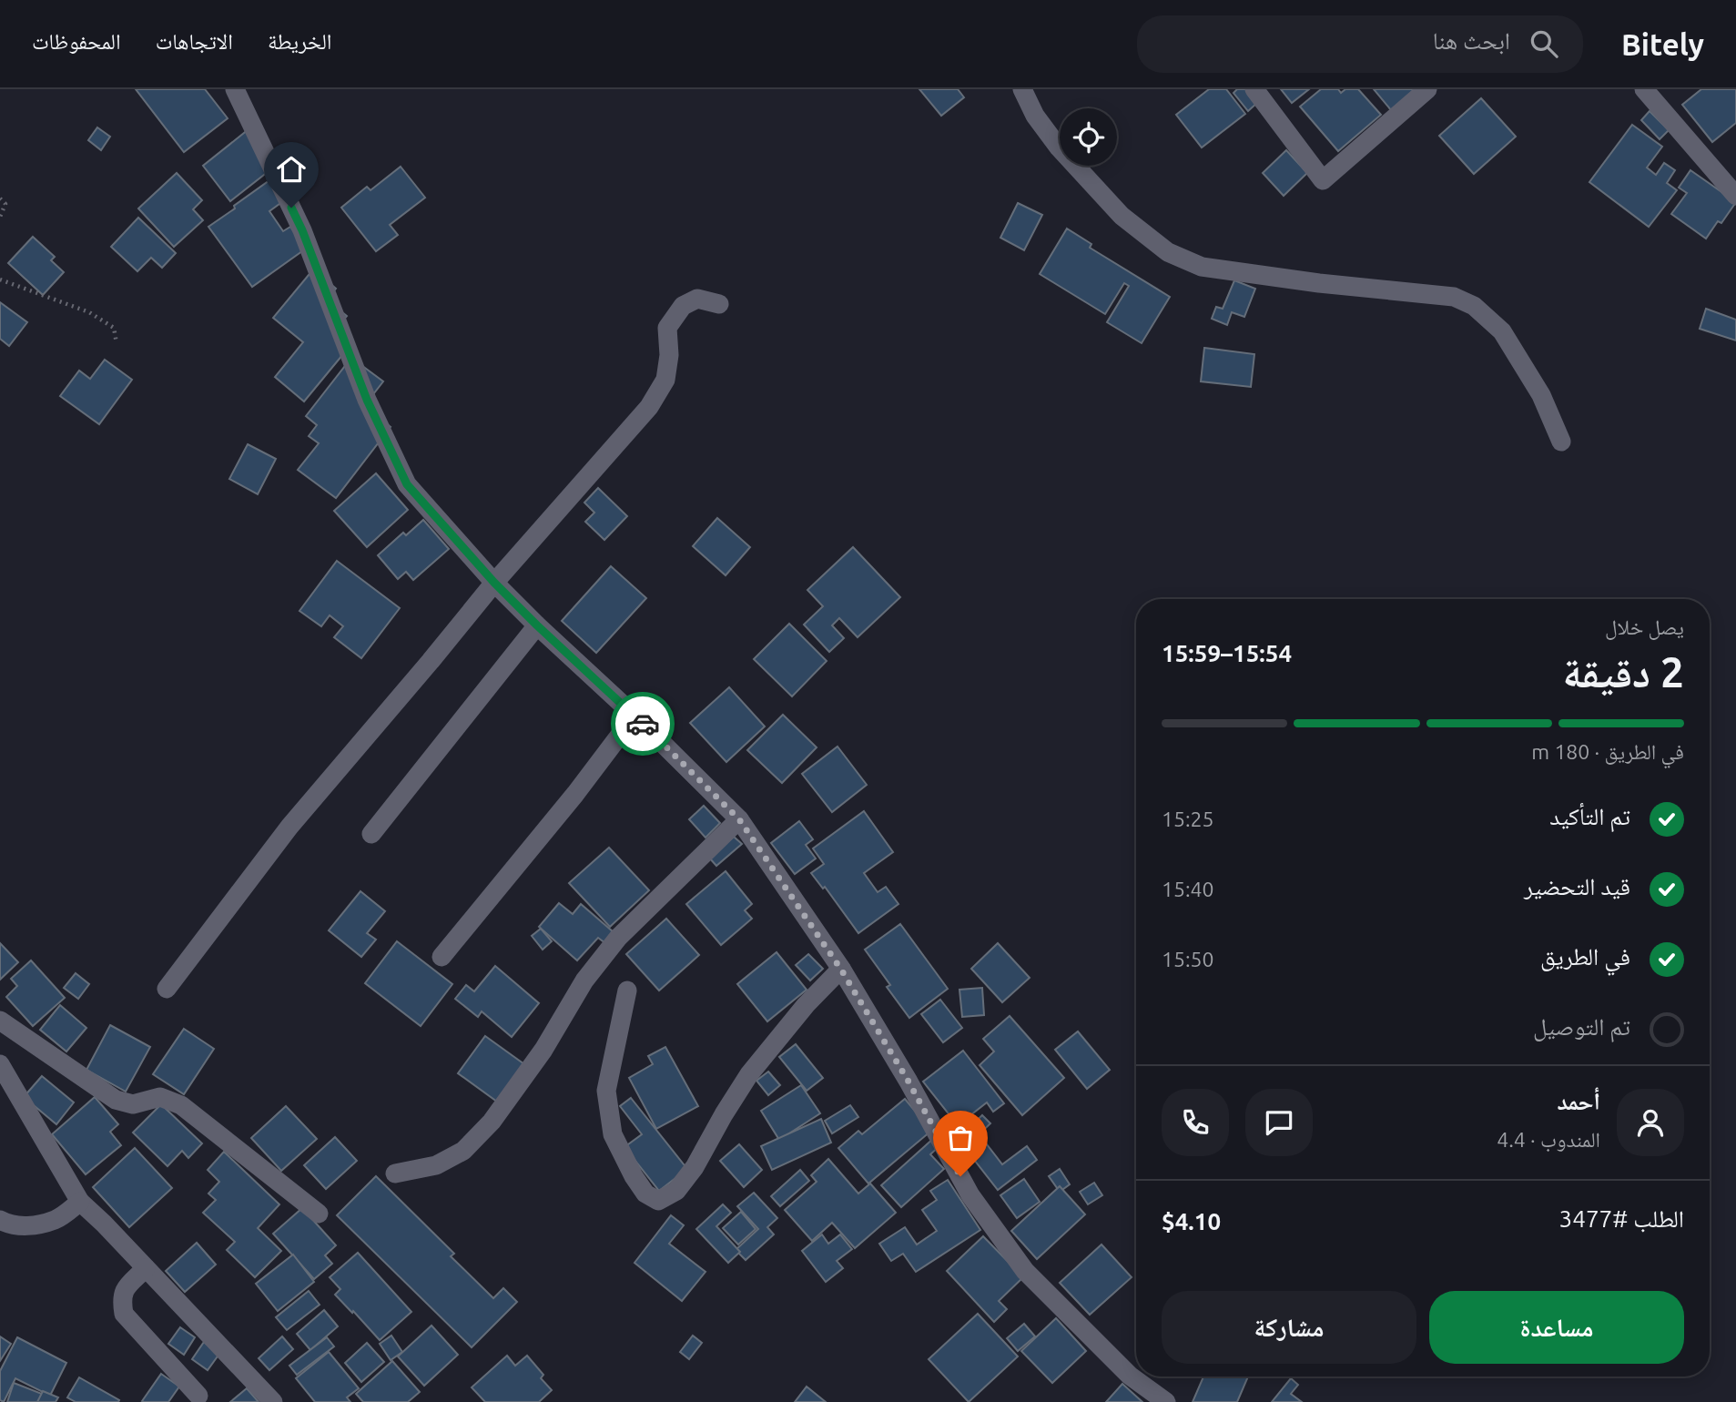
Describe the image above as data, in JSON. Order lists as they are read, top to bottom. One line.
{"page":{"header":"Bitely","search":"ابحث هنا","nav":["الخريطة","الاتجاهات","المحفوظات"],"heading":["2 دقيقة","يصل خلال","15:54–15:59"],"panel":["أحمد","المندوب · 4.4","الطلب #3477","$4.10"],"bar":"في الطريق · 180 m","list":[["تم التأكيد","15:25"],["قيد التحضير","15:40"],["في الطريق","15:50"],"تم التوصيل"],"buttons":["مساعدة","مشاركة"]}}
